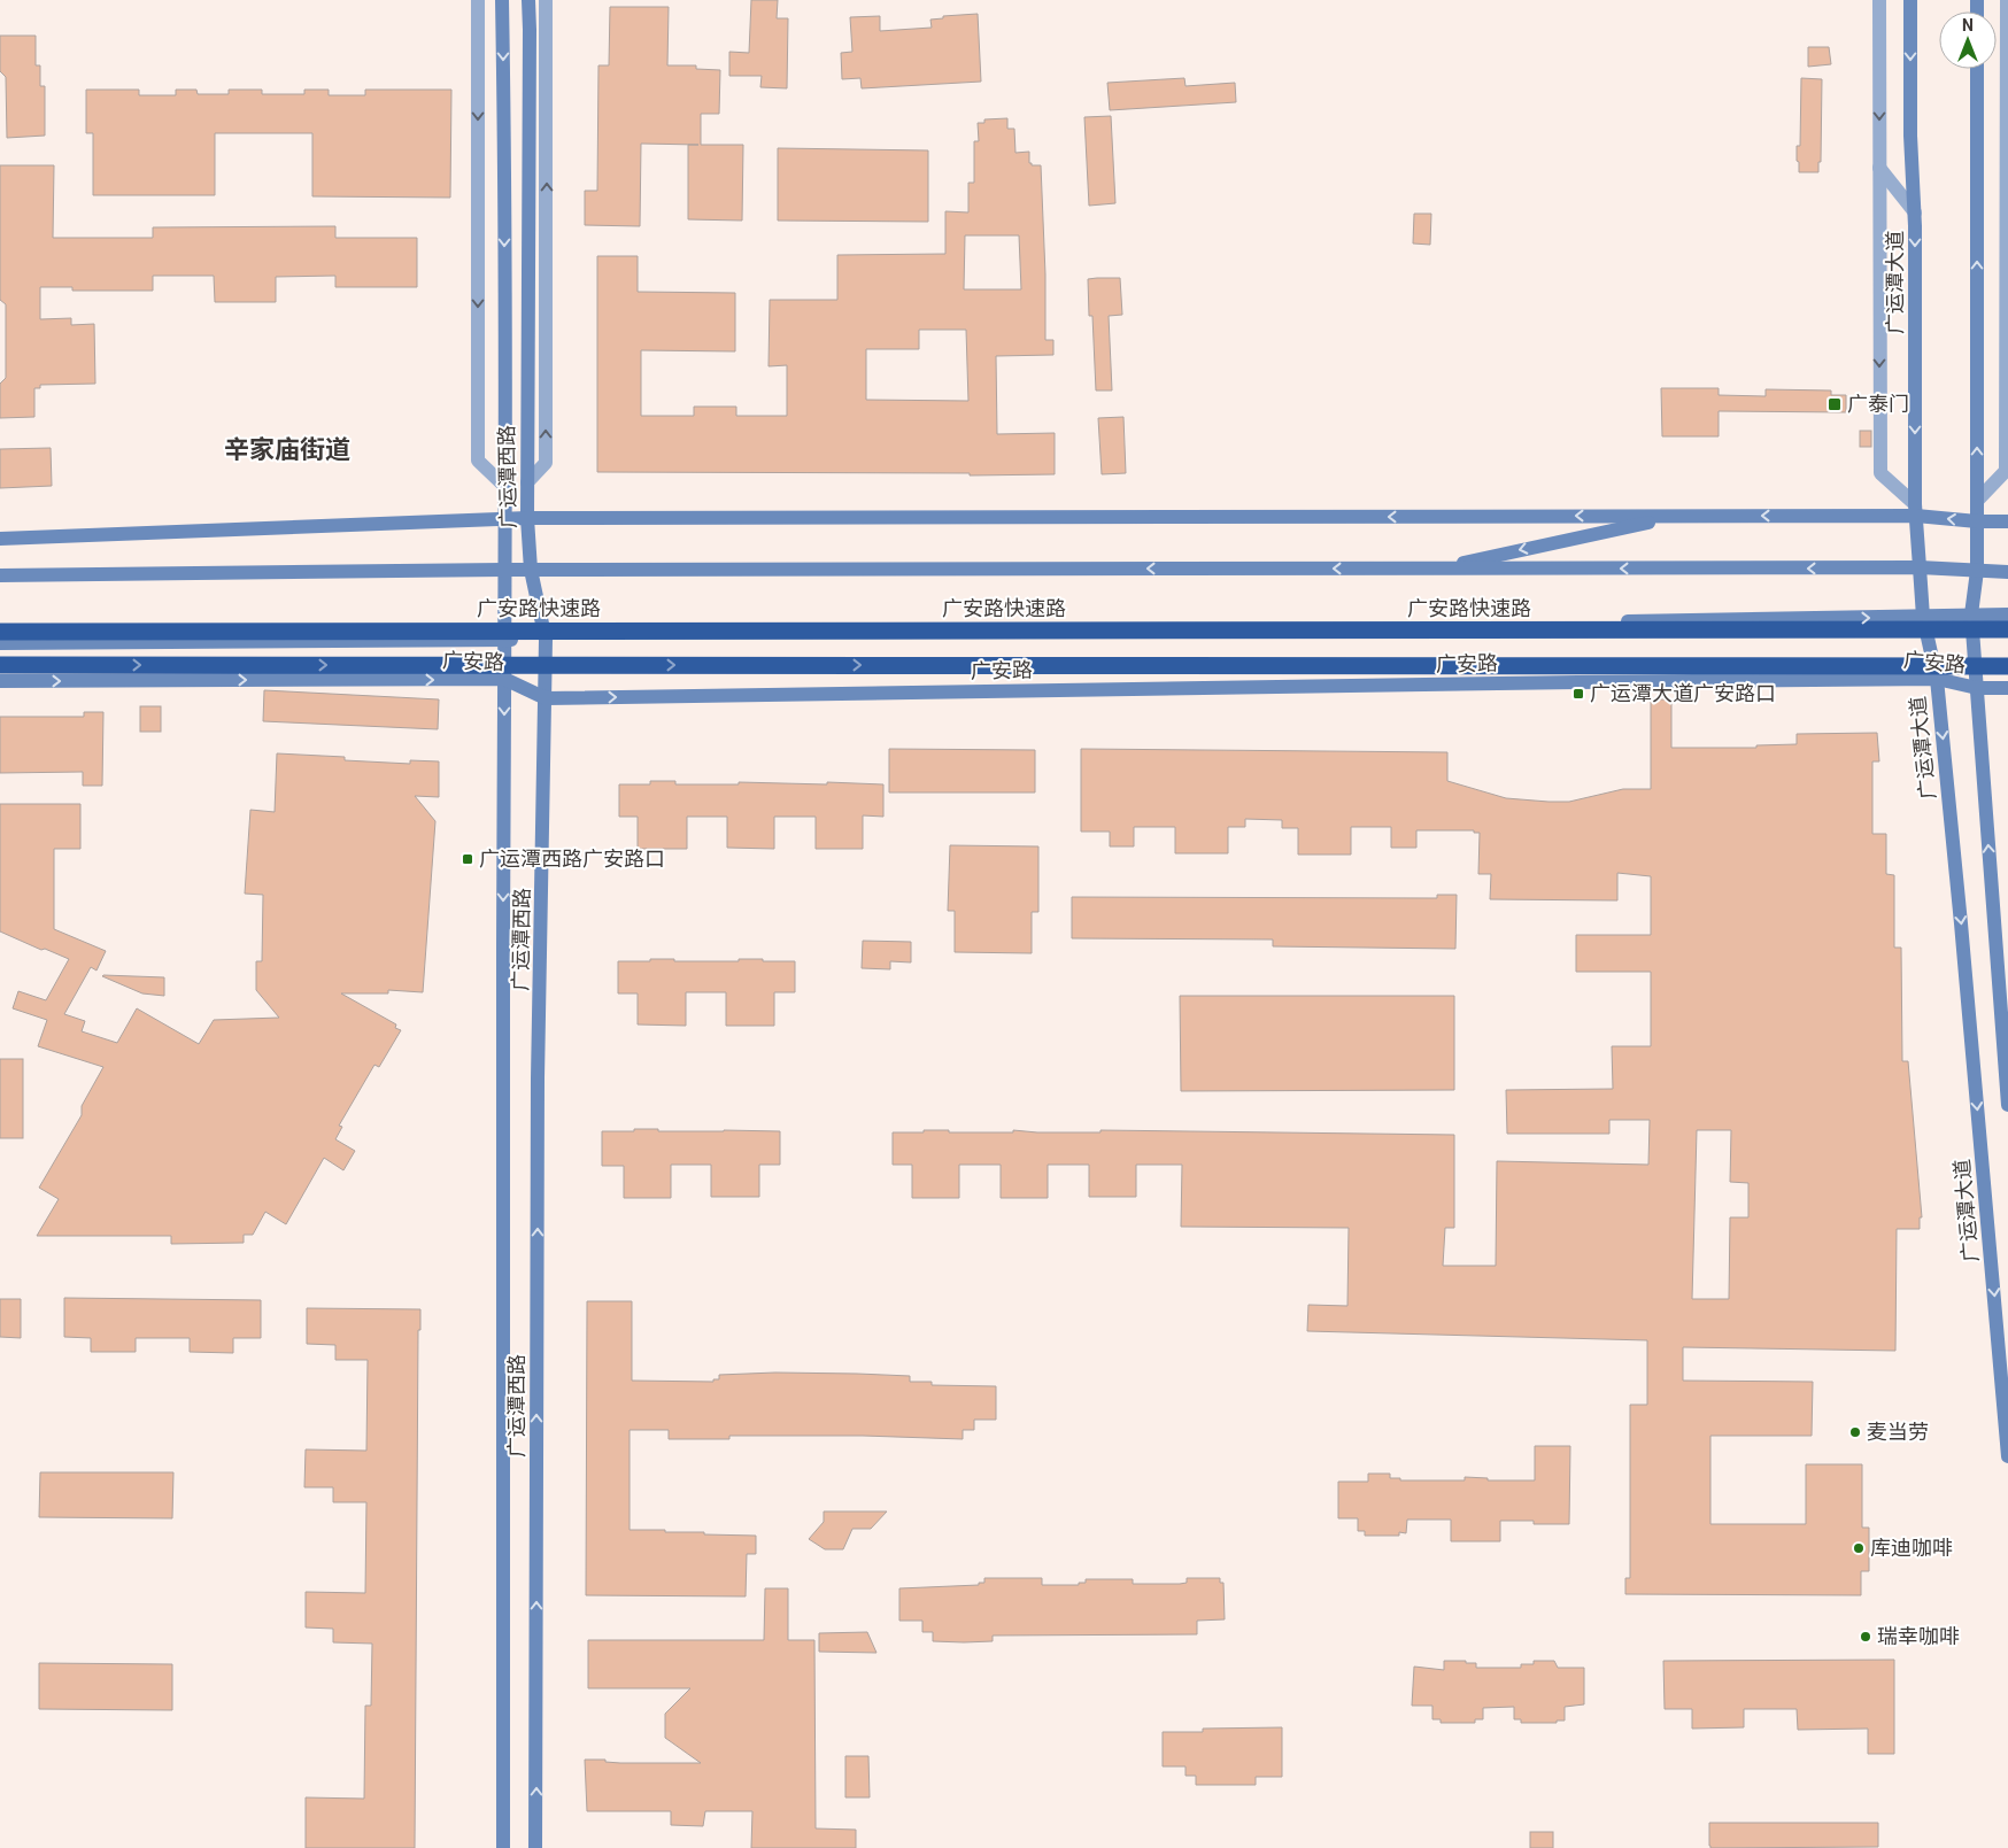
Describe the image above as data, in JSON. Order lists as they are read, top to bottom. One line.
{"streets":{"highway":["广安路快速路"],"main road":["广运潭大道","广运潭西路","广安路"]},"crossings":[["广运潭大道","广安路"],["广运潭西路","广安路"]],"districts":["辛家庙街道"],"places":{"transit":["广泰门","广运潭大道广安路口","广运潭西路广安路口"],"other":["麦当劳","库迪咖啡","瑞幸咖啡"]},"north":"top"}
